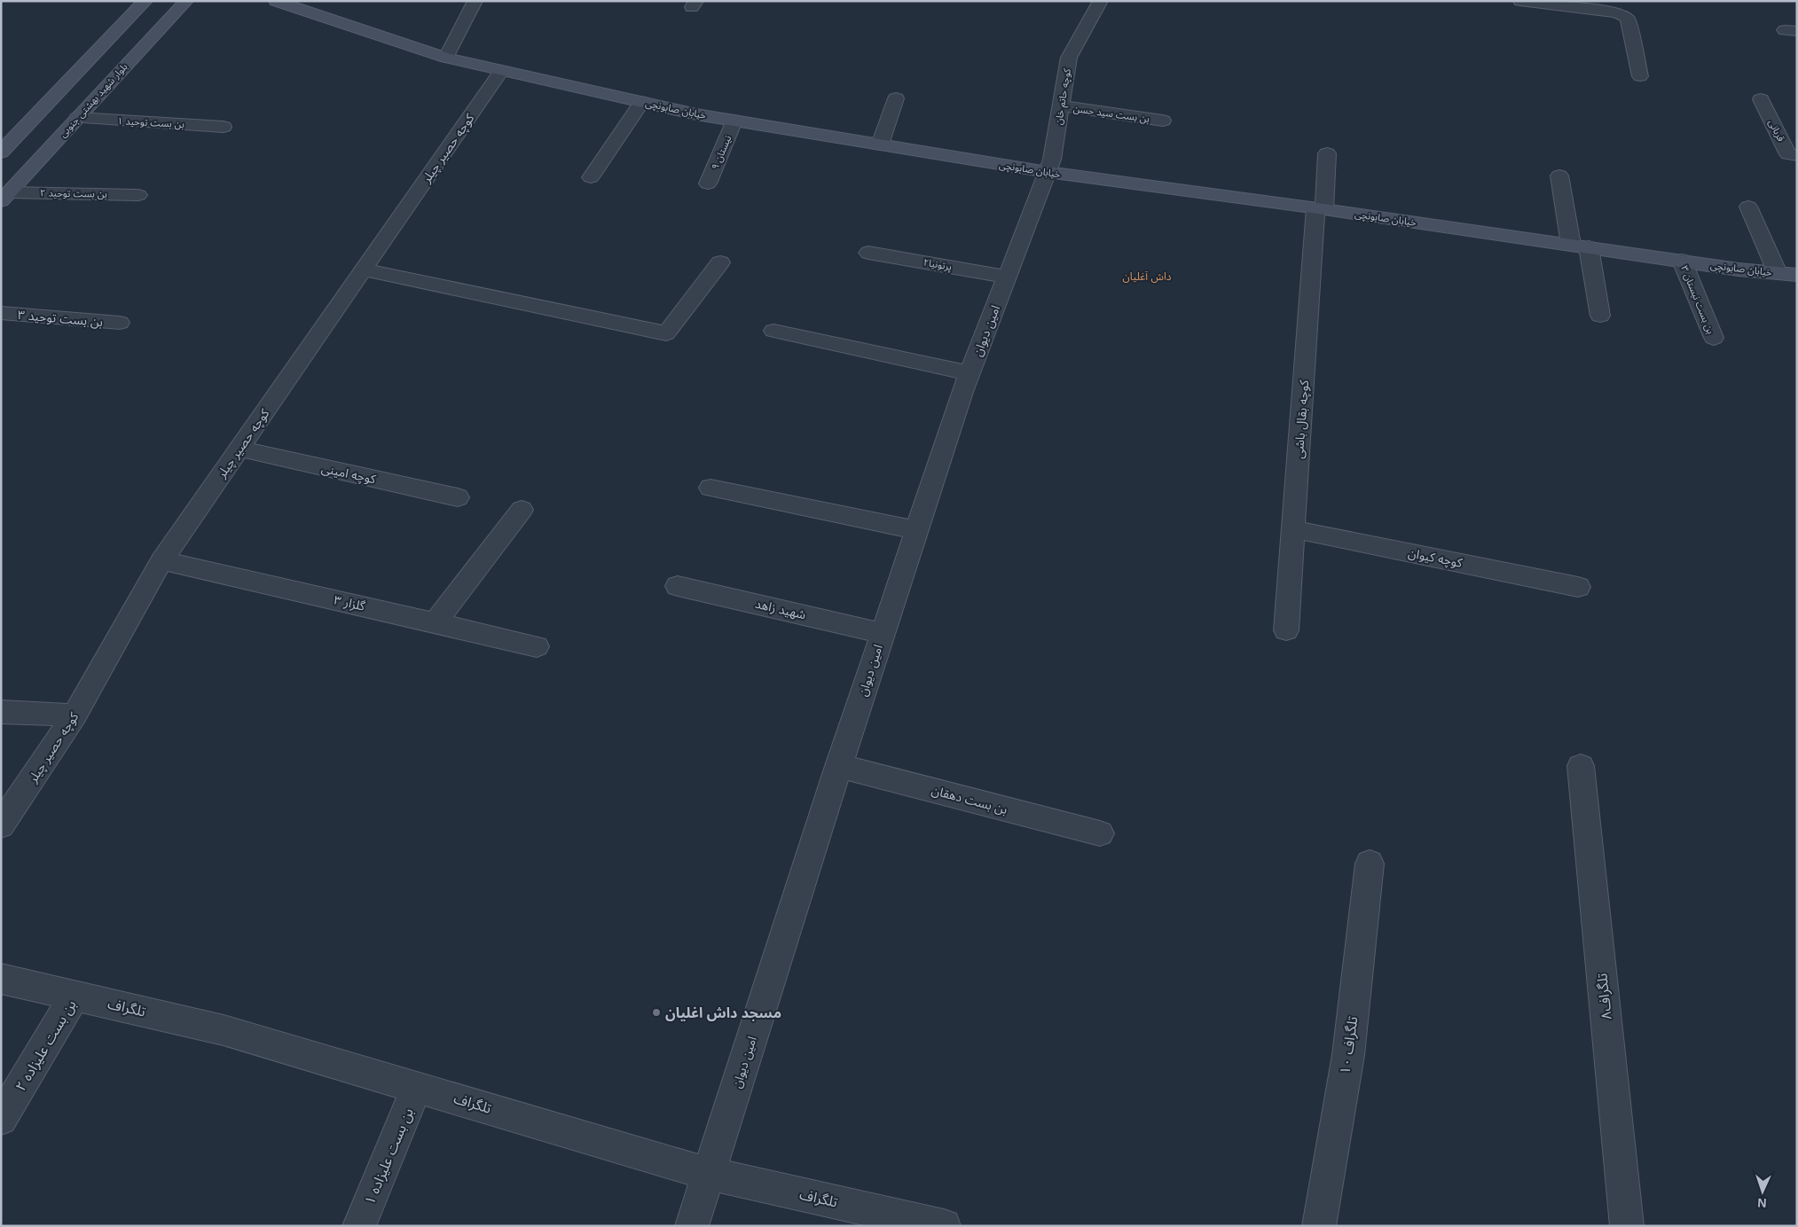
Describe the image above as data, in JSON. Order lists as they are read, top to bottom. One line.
{"streets":{"street":["کوچه حاتم خان","بلوار شهید بهشتی جنوبی","خیابان صابونچی","بن بست سید حسن","بن بست توحید ۱","قربانی","کوچه حصیر چیلر","نیستان ۹","۲ بن بست توحید","پرتونیا۲","بن بست نیستان ۳","۳ بن بست توحید","امین دیوان","کوچه بقال باشی","کوچه امینی","کوچه کیوان","گلزار ۳","شهید زاهد","بن بست دهقان","تلگراف۸","تلگراف","بن بست علیزاده ۲","تلگراف ۱۰","بن بست علیزاده ۱"]},"crossings":[["کوچه حاتم خان","خیابان صابونچی"],["کوچه حاتم خان","بن بست سید حسن"],["کوچه حاتم خان","امین دیوان"],["بلوار شهید بهشتی جنوبی","بن بست توحید ۱"],["بلوار شهید بهشتی جنوبی","۲ بن بست توحید"],["خیابان صابونچی","کوچه حصیر چیلر"],["خیابان صابونچی","نیستان ۹"],["خیابان صابونچی","بن بست نیستان ۳"],["خیابان صابونچی","امین دیوان"],["خیابان صابونچی","کوچه بقال باشی"],["کوچه حصیر چیلر","کوچه امینی"],["کوچه حصیر چیلر","گلزار ۳"],["پرتونیا۲","امین دیوان"],["امین دیوان","شهید زاهد"],["امین دیوان","بن بست دهقان"],["امین دیوان","تلگراف"],["کوچه بقال باشی","کوچه کیوان"],["تلگراف","بن بست علیزاده ۲"],["تلگراف","بن بست علیزاده ۱"]],"districts":["داش آغلیان"],"places":["مسجد داش اغلیان"],"north":"bottom"}
